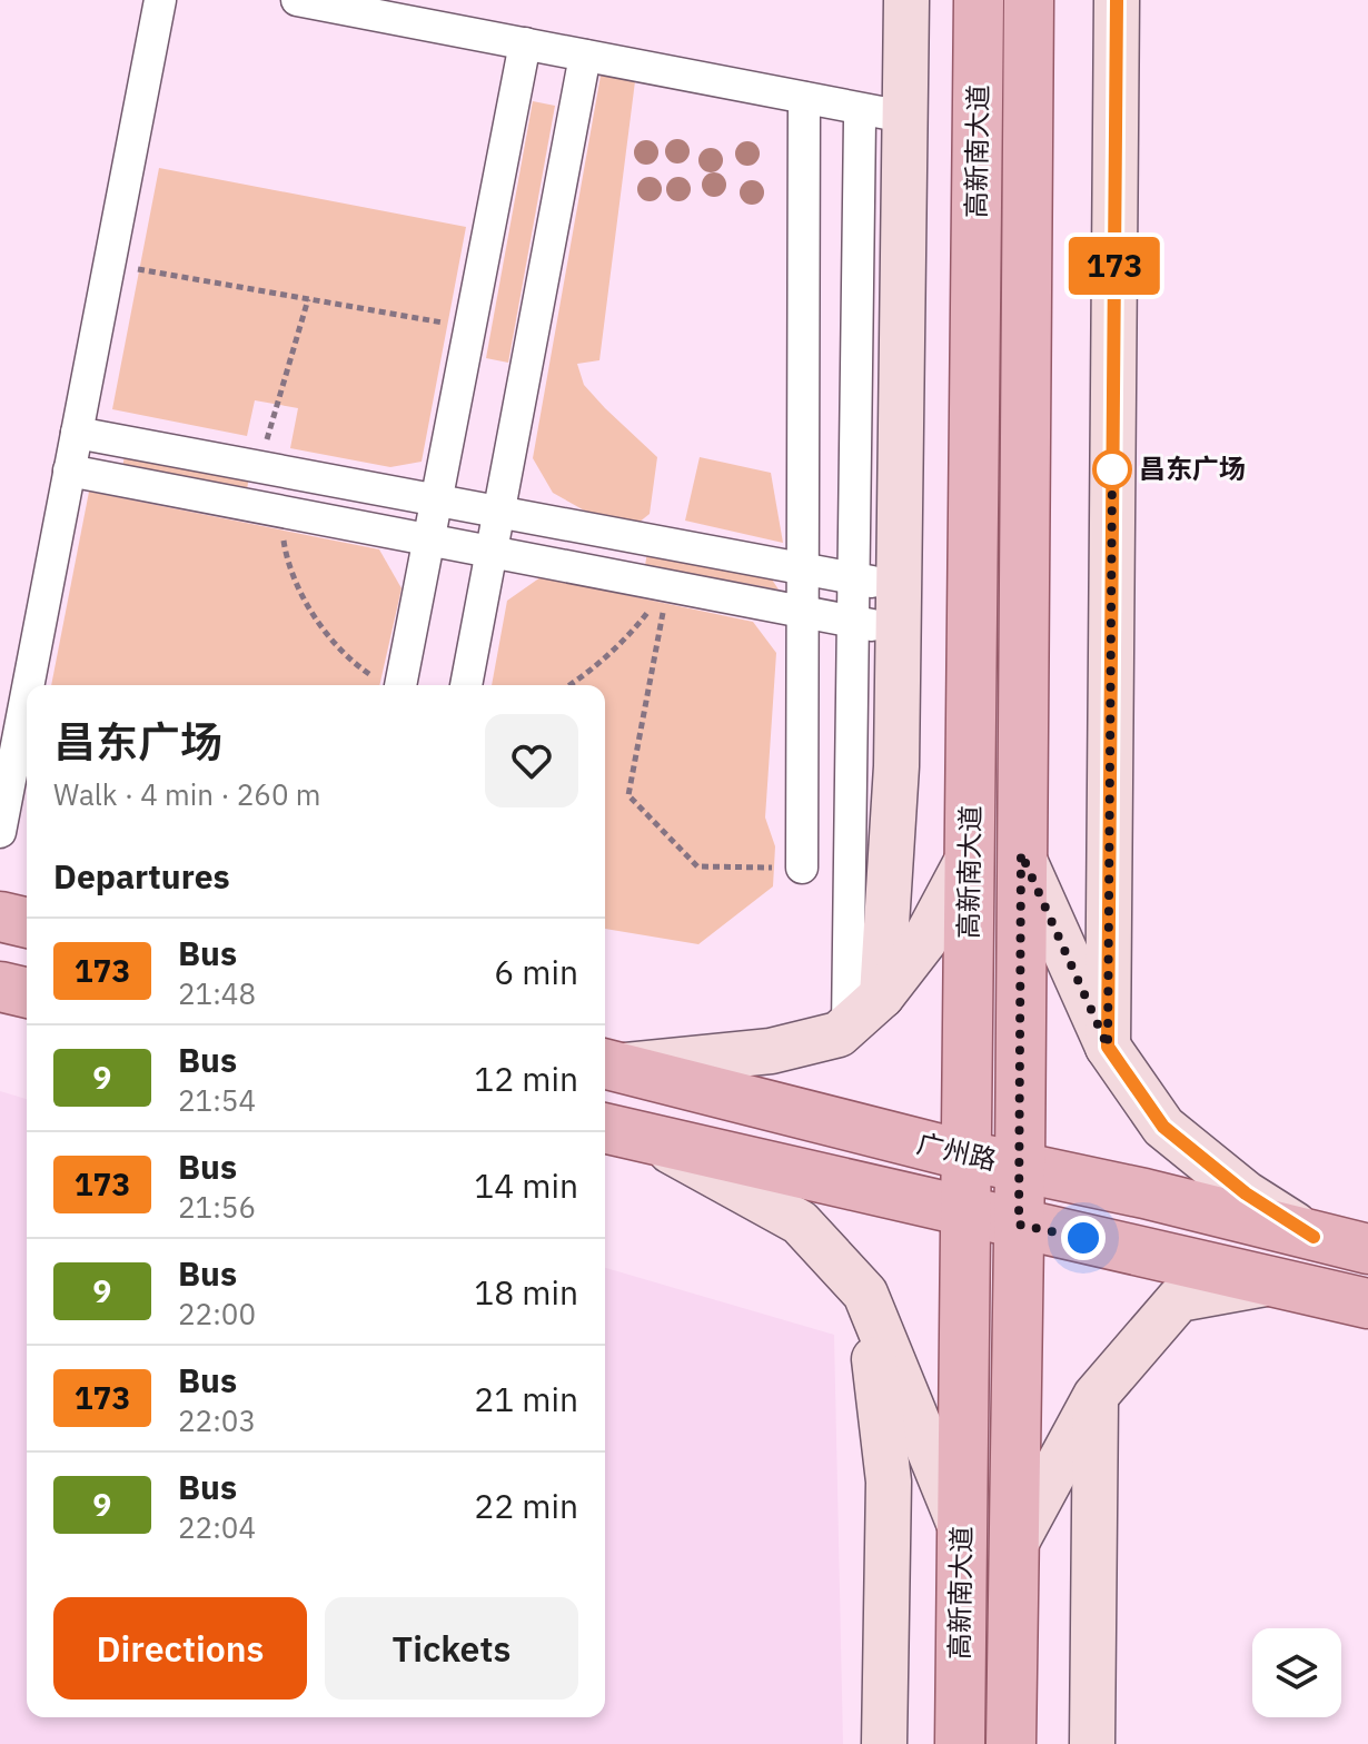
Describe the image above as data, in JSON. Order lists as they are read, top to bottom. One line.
{"streets":{"main road":["高新南大道","广州路"]},"crossings":[["高新南大道","广州路"]],"places":["昌东广场"],"lines":["bus line 173"],"page":{"on_map":"173","heading":[["昌东广场","Walk · 4 min · 260 m"],"Departures"],"list":[{"mark":"173","name":"Bus","note":"21:48","value":"6 min"},{"mark":"9","name":"Bus","note":"21:54","value":"12 min"},{"mark":"173","name":"Bus","note":"21:56","value":"14 min"},{"mark":"9","name":"Bus","note":"22:00","value":"18 min"},{"mark":"173","name":"Bus","note":"22:03","value":"21 min"},{"mark":"9","name":"Bus","note":"22:04","value":"22 min"}],"buttons":["Directions","Tickets"]}}
